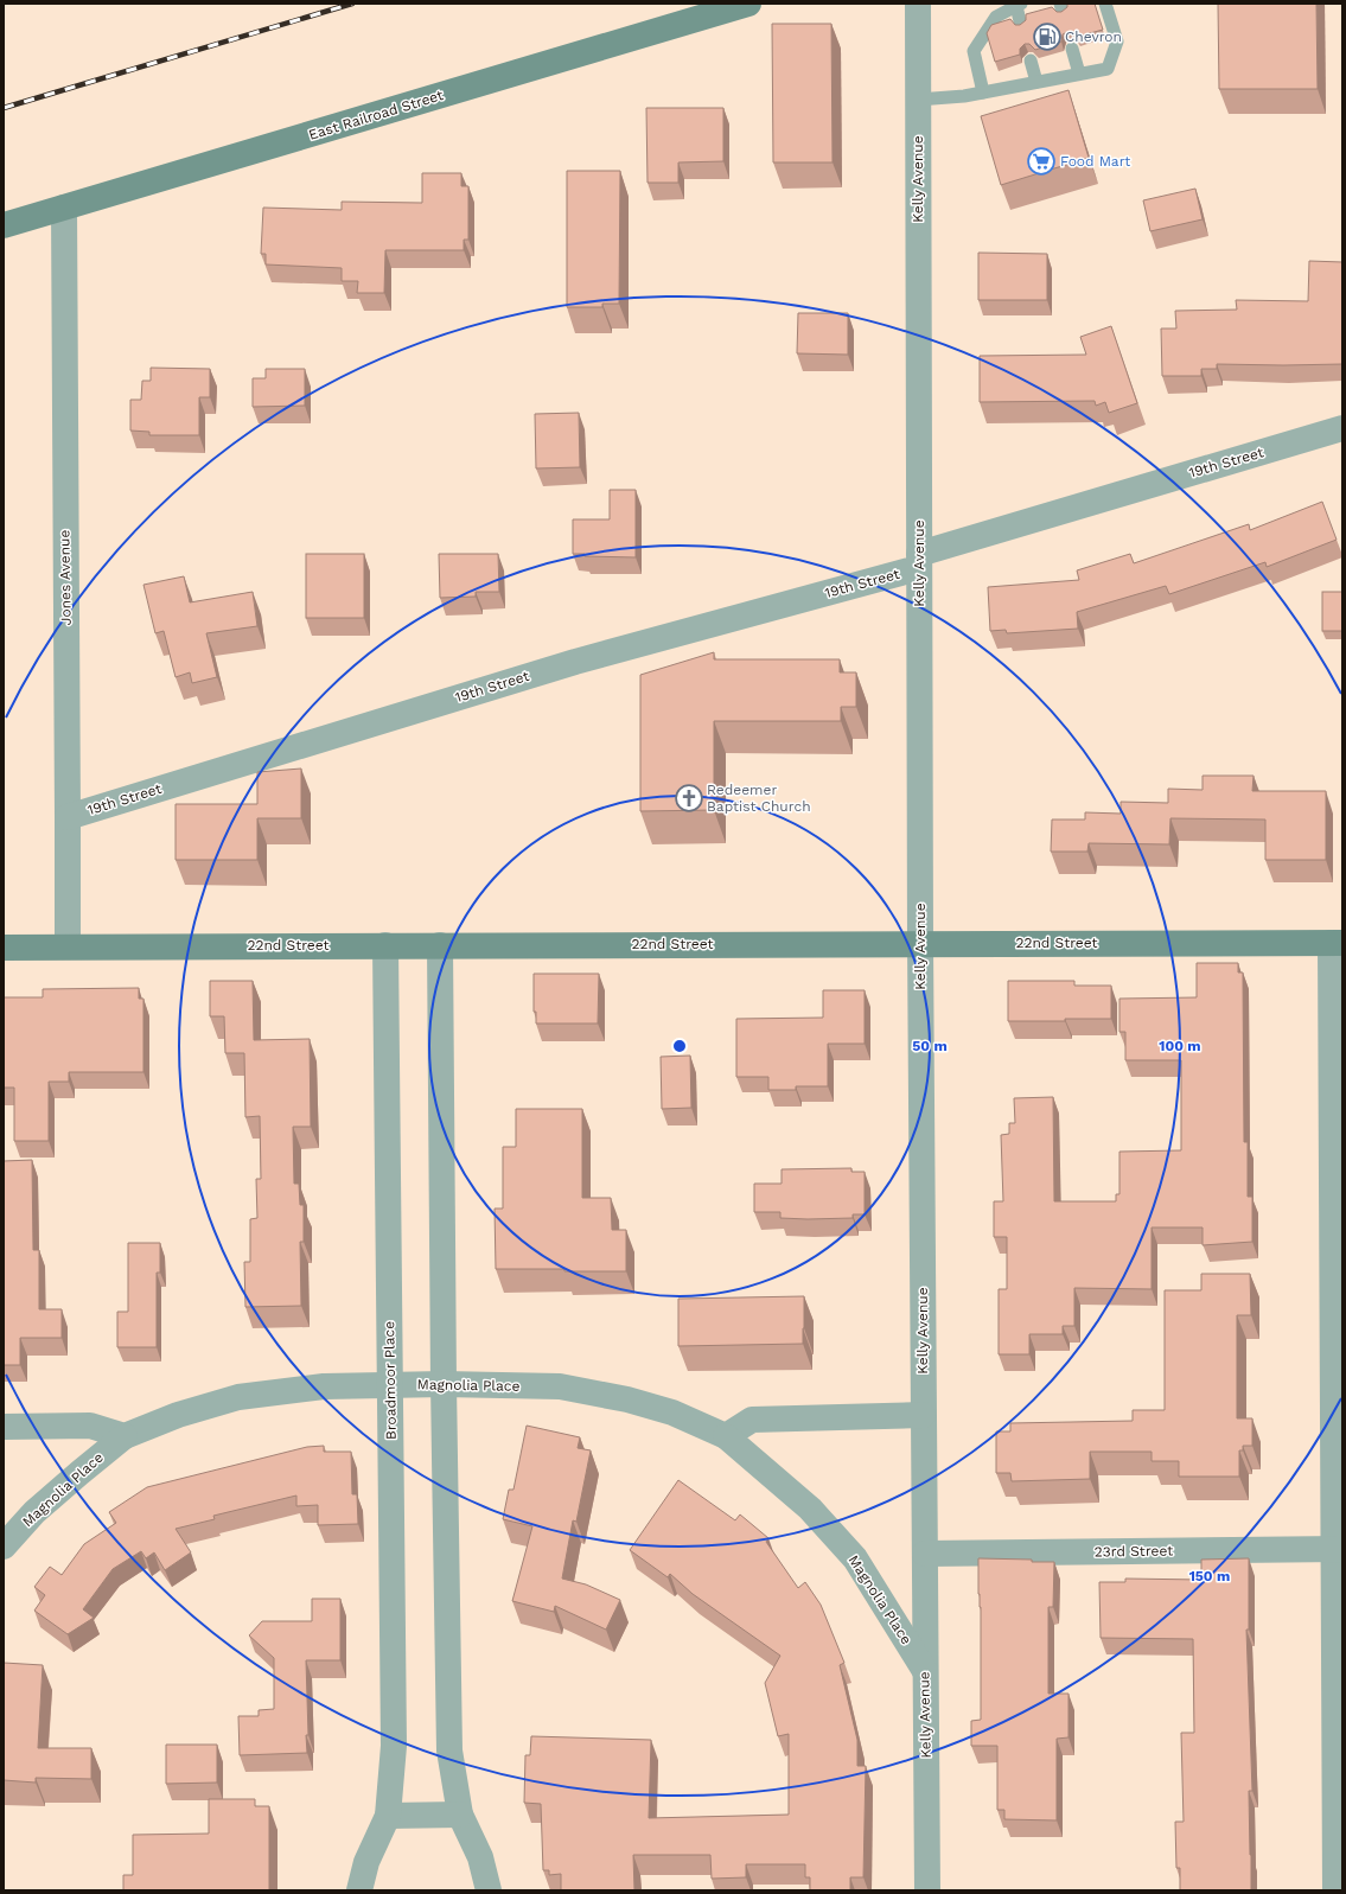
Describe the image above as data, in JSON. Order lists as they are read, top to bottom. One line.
{"streets":{"street":["East Railroad Street","Kelly Avenue","19th Street","Jones Avenue","22nd Street","Broadmoor Place","Magnolia Place","23rd Street"]},"crossings":[["East Railroad Street","Jones Avenue"],["Kelly Avenue","19th Street"],["Kelly Avenue","22nd Street"],["Kelly Avenue","Magnolia Place"],["Kelly Avenue","23rd Street"],["19th Street","Jones Avenue"],["Jones Avenue","22nd Street"],["22nd Street","Broadmoor Place"],["Broadmoor Place","Magnolia Place"]],"places":{"fuel station":["Chevron"],"supermarket":["Food Mart"],"church":["Redeemer Baptist Church"]},"rings":["50 m","100 m","150 m"]}
